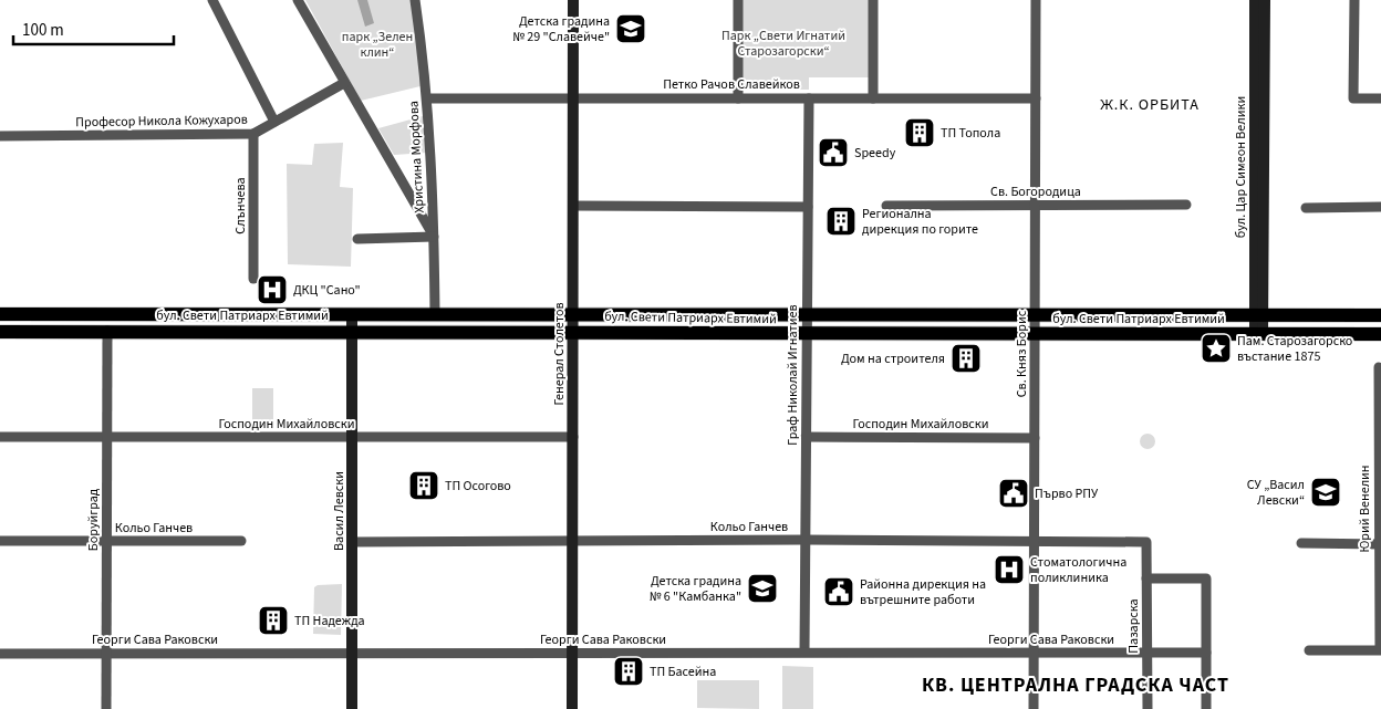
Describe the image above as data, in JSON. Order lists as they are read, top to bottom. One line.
{"streets":{"main road":["бул. Цар Симеон Велики","бул. Свети Патриарх Евтимий","Генерал Столетов","Васил Левски"],"street":["Петко Рачов Славейков","Професор Никола Кожухаров","Христина Морфова","Св. Богородица","Слънчева","Св. Княз Борис","Граф Николай Игнатиев","Господин Михайловски","Юрий Венелин","Боруйград","Кольо Ганчев","Пазарска","Георги Сава Раковски"]},"crossings":[["Петко Рачов Славейков","Христина Морфова"],["Петко Рачов Славейков","Генерал Столетов"],["Петко Рачов Славейков","Св. Княз Борис"],["Петко Рачов Славейков","Граф Николай Игнатиев"],["Професор Никола Кожухаров","Слънчева"],["Христина Морфова","бул. Свети Патриарх Евтимий"],["бул. Цар Симеон Велики","бул. Свети Патриарх Евтимий"],["Св. Богородица","Св. Княз Борис"],["бул. Свети Патриарх Евтимий","Генерал Столетов"],["бул. Свети Патриарх Евтимий","Св. Княз Борис"],["бул. Свети Патриарх Евтимий","Граф Николай Игнатиев"],["бул. Свети Патриарх Евтимий","Васил Левски"],["бул. Свети Патриарх Евтимий","Боруйград"],["Генерал Столетов","Господин Михайловски"],["Генерал Столетов","Кольо Ганчев"],["Генерал Столетов","Георги Сава Раковски"],["Св. Княз Борис","Господин Михайловски"],["Св. Княз Борис","Кольо Ганчев"],["Св. Княз Борис","Георги Сава Раковски"],["Граф Николай Игнатиев","Господин Михайловски"],["Граф Николай Игнатиев","Кольо Ганчев"],["Граф Николай Игнатиев","Георги Сава Раковски"],["Господин Михайловски","Васил Левски"],["Господин Михайловски","Боруйград"],["Васил Левски","Кольо Ганчев"],["Васил Левски","Георги Сава Раковски"],["Боруйград","Кольо Ганчев"],["Боруйград","Георги Сава Раковски"],["Кольо Ганчев","Пазарска"],["Пазарска","Георги Сава Раковски"]],"districts":["Ж.К. ОРБИТА","КВ. ЦЕНТРАЛНА ГРАДСКА ЧАСТ"],"parks":["Парк „Свети Игнатий Старозагорски“","парк „Зелен клин“"],"places":{"school or university":["Детска градина № 29 \"Славейче\"","СУ „Васил Левски“","Детска градина № 6 \"Камбанка\""],"building":["ТП Топола","Регионална дирекция по горите","Дом на строителя","ТП Осогово","ТП Надежда","ТП Басейна"],"public building":["Speedy","Първо РПУ","Районна дирекция на вътрешните работи"],"hospital":["ДКЦ \"Сано\"","Стоматологична поликлиника"],"place":["Пам. Старозагорско въстание 1875"]},"scale_bar":"100 m"}
